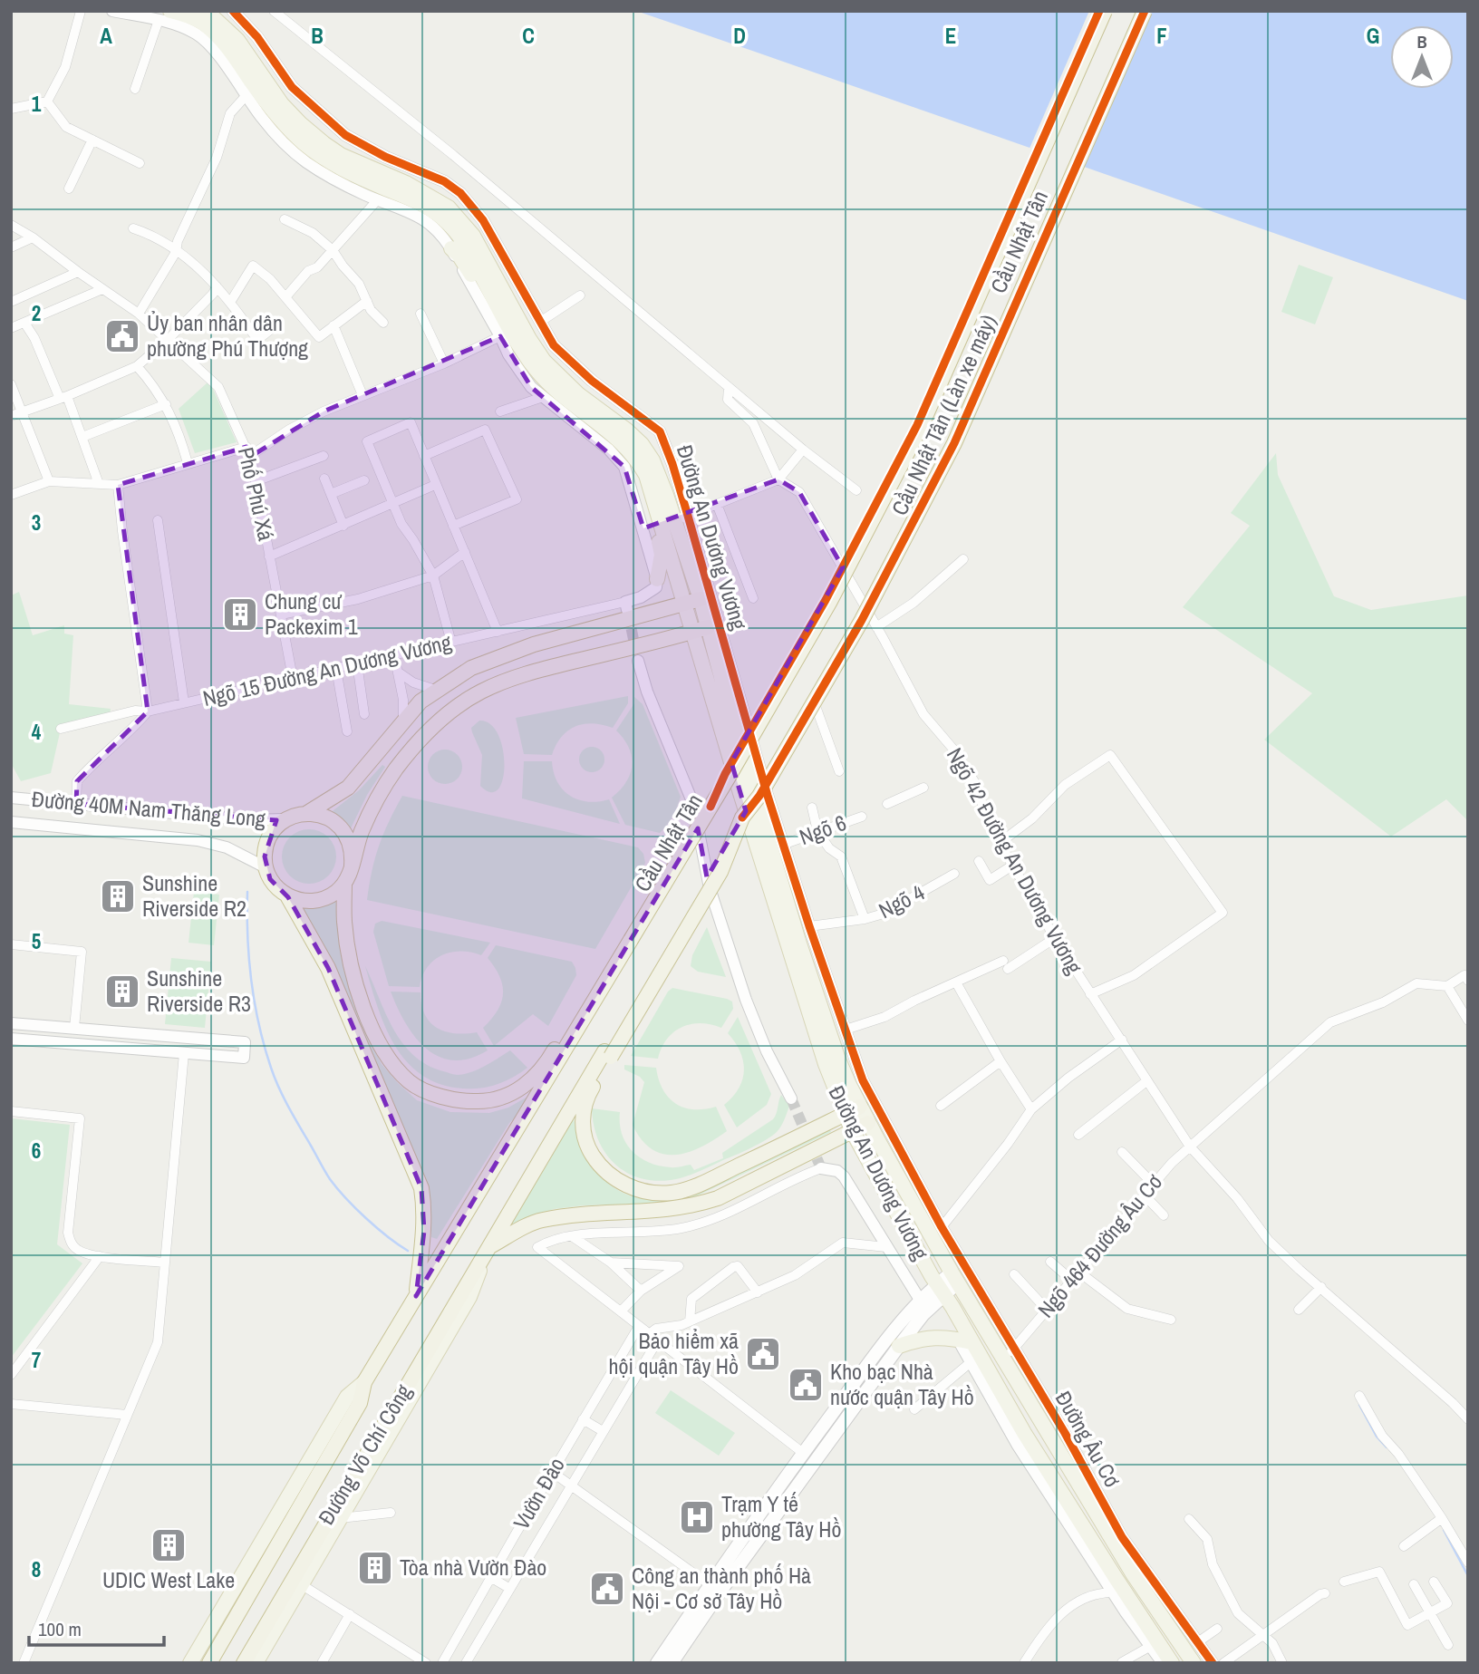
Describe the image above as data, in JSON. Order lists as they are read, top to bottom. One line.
{"streets":{"highway":["Cầu Nhật Tân","Cầu Nhật Tân (Làn xe máy)","Đường Võ Chí Công"],"main road":["Đường An Dương Vương","Đường Âu Cơ"],"street":["Phố Phú Xá","Ngõ 15 Đường An Dương Vương","Đường 40M Nam Thăng Long","Ngõ 6","Ngõ 42 Đường An Dương Vương","Ngõ 4","Ngõ 464 Đường Âu Cơ","Vườn Đào"]},"crossings":[["Cầu Nhật Tân","Cầu Nhật Tân (Làn xe máy)"],["Cầu Nhật Tân","Đường Võ Chí Công"],["Phố Phú Xá","Ngõ 15 Đường An Dương Vương"],["Đường An Dương Vương","Ngõ 6"],["Đường An Dương Vương","Ngõ 4"],["Đường An Dương Vương","Đường Âu Cơ"],["Ngõ 42 Đường An Dương Vương","Ngõ 464 Đường Âu Cơ"],["Ngõ 464 Đường Âu Cơ","Đường Âu Cơ"]],"places":{"public building":["Ủy ban nhân dân phường Phú Thượng","Bảo hiểm xã hội quận Tây Hồ","Kho bạc Nhà nước quận Tây Hồ","Công an thành phố Hà Nội - Cơ sở Tây Hồ"],"building":["Chung cư Packexim 1","Sunshine Riverside R2","Sunshine Riverside R3","UDIC West Lake","Tòa nhà Vườn Đào"],"hospital":["Trạm Y tế phường Tây Hồ"]},"scale_bar":"100 m","north":"top","grid":{"columns":["A","B","C","D","E","F","G"],"rows":["1","2","3","4","5","6","7","8"]}}
